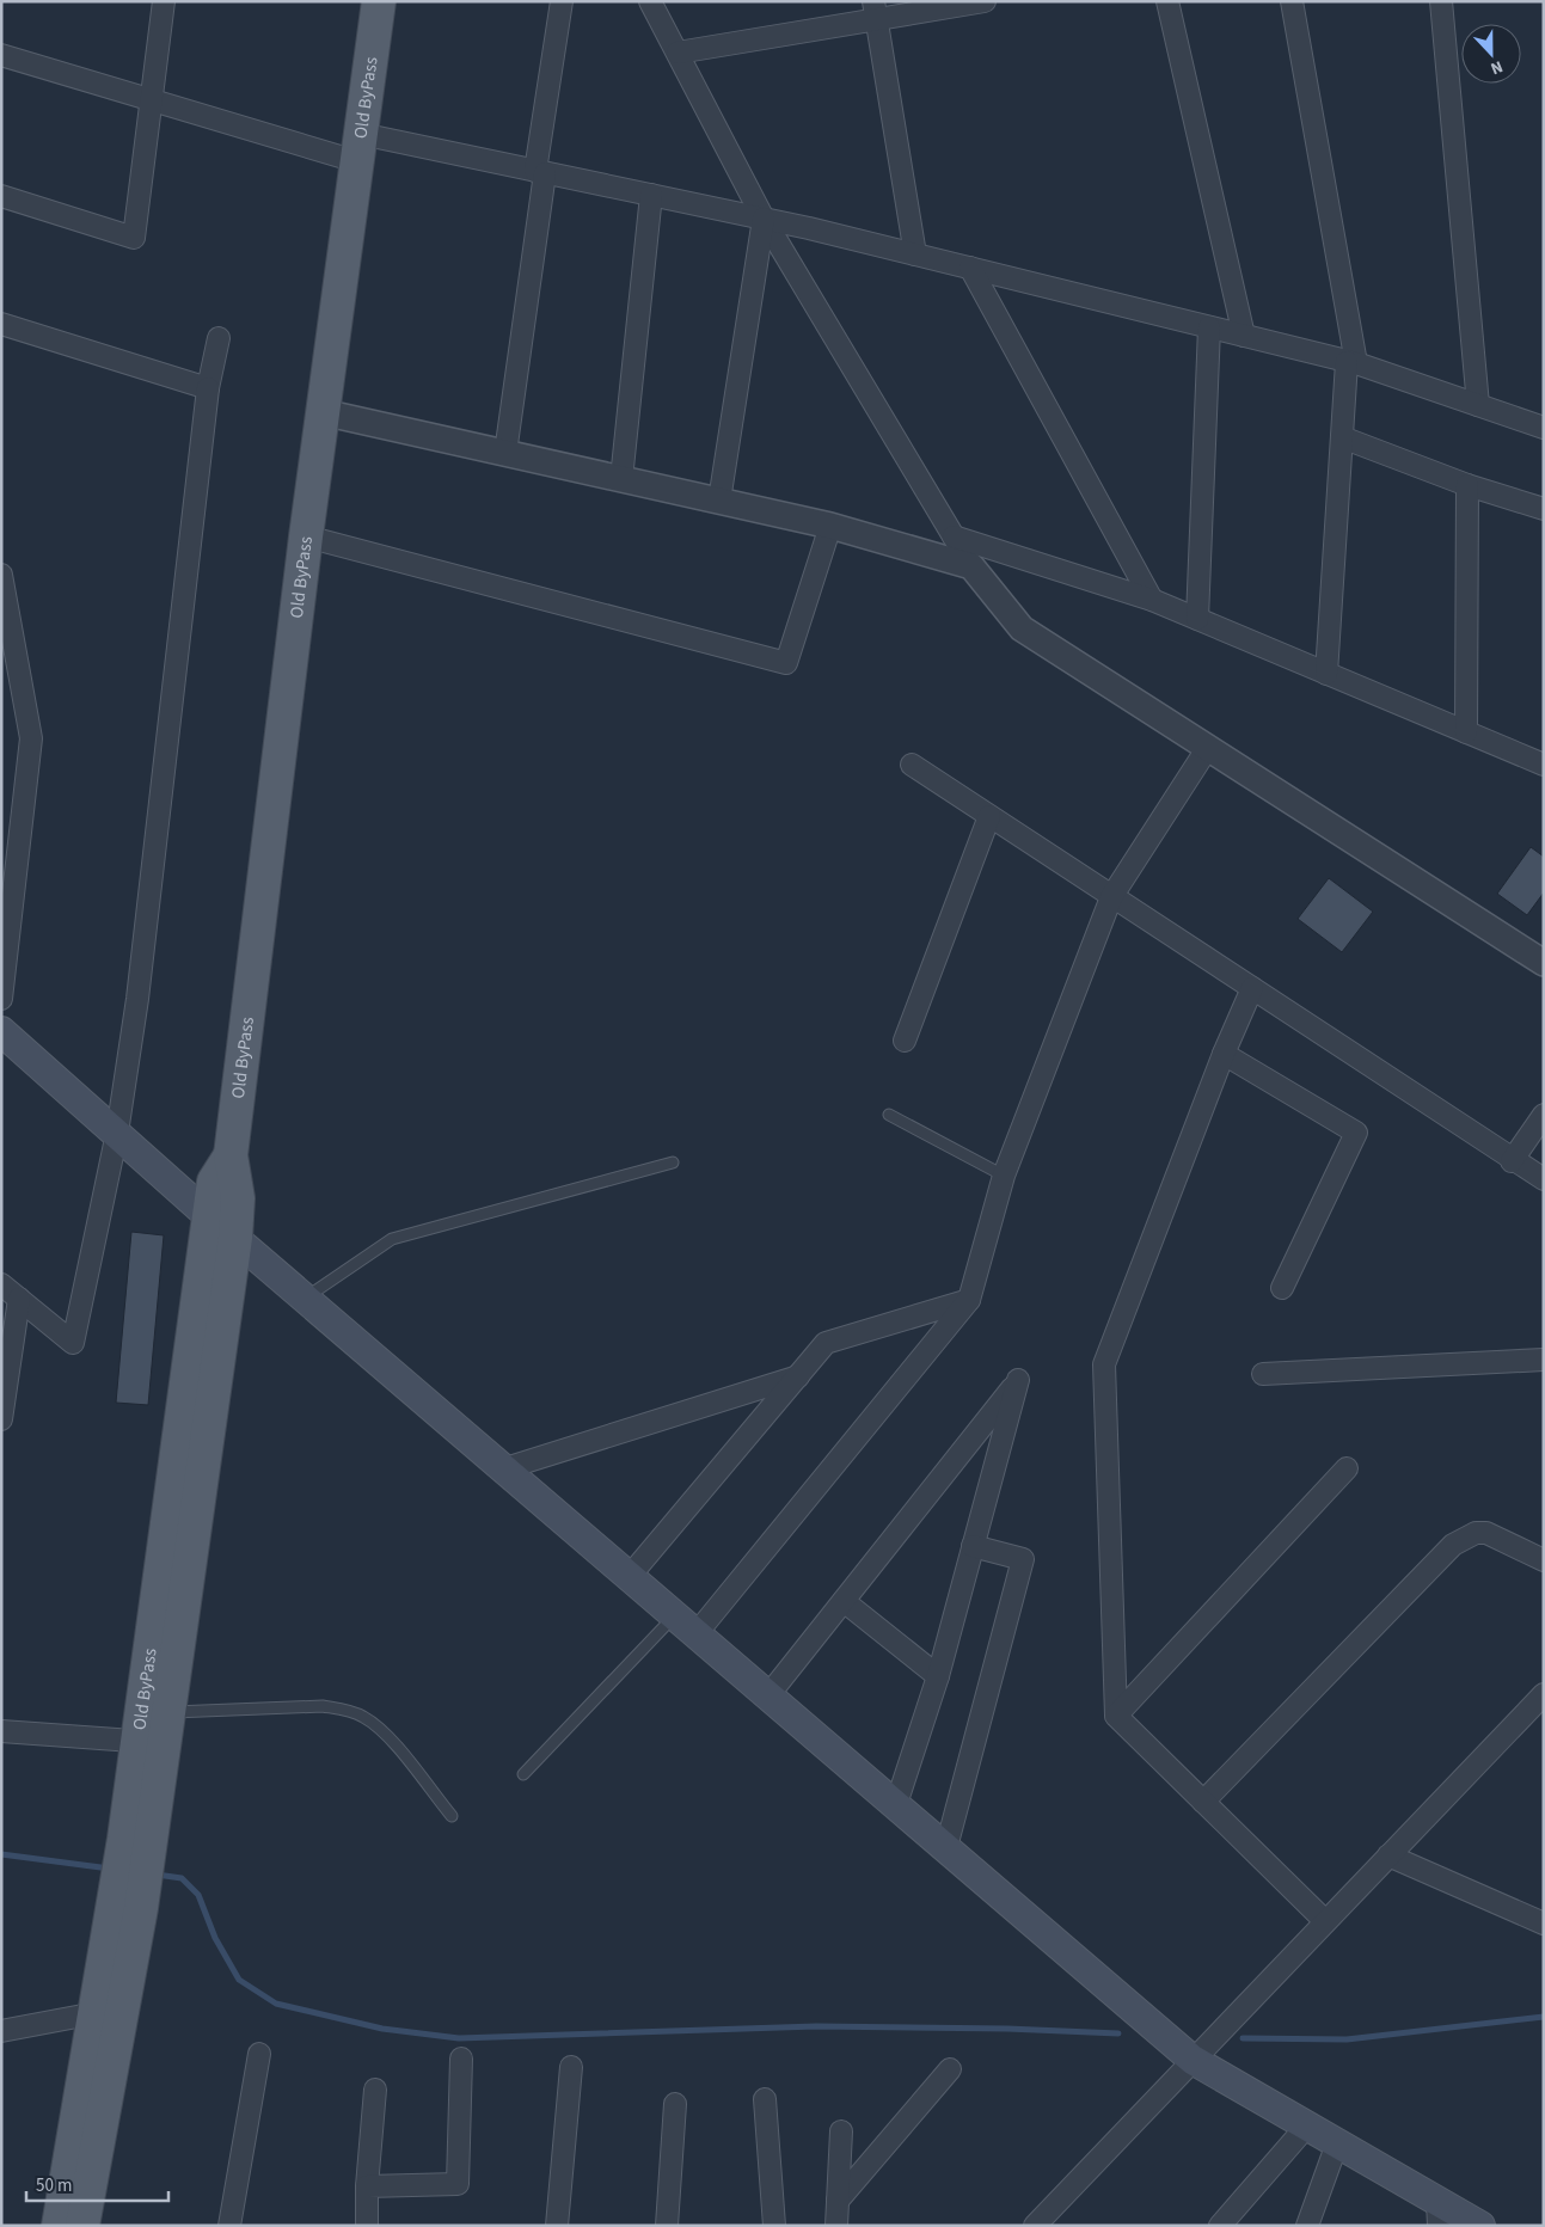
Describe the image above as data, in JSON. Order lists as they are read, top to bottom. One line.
{"streets":{"main road":["Old ByPass"]},"scale_bar":"50 m","north":"bottom"}
